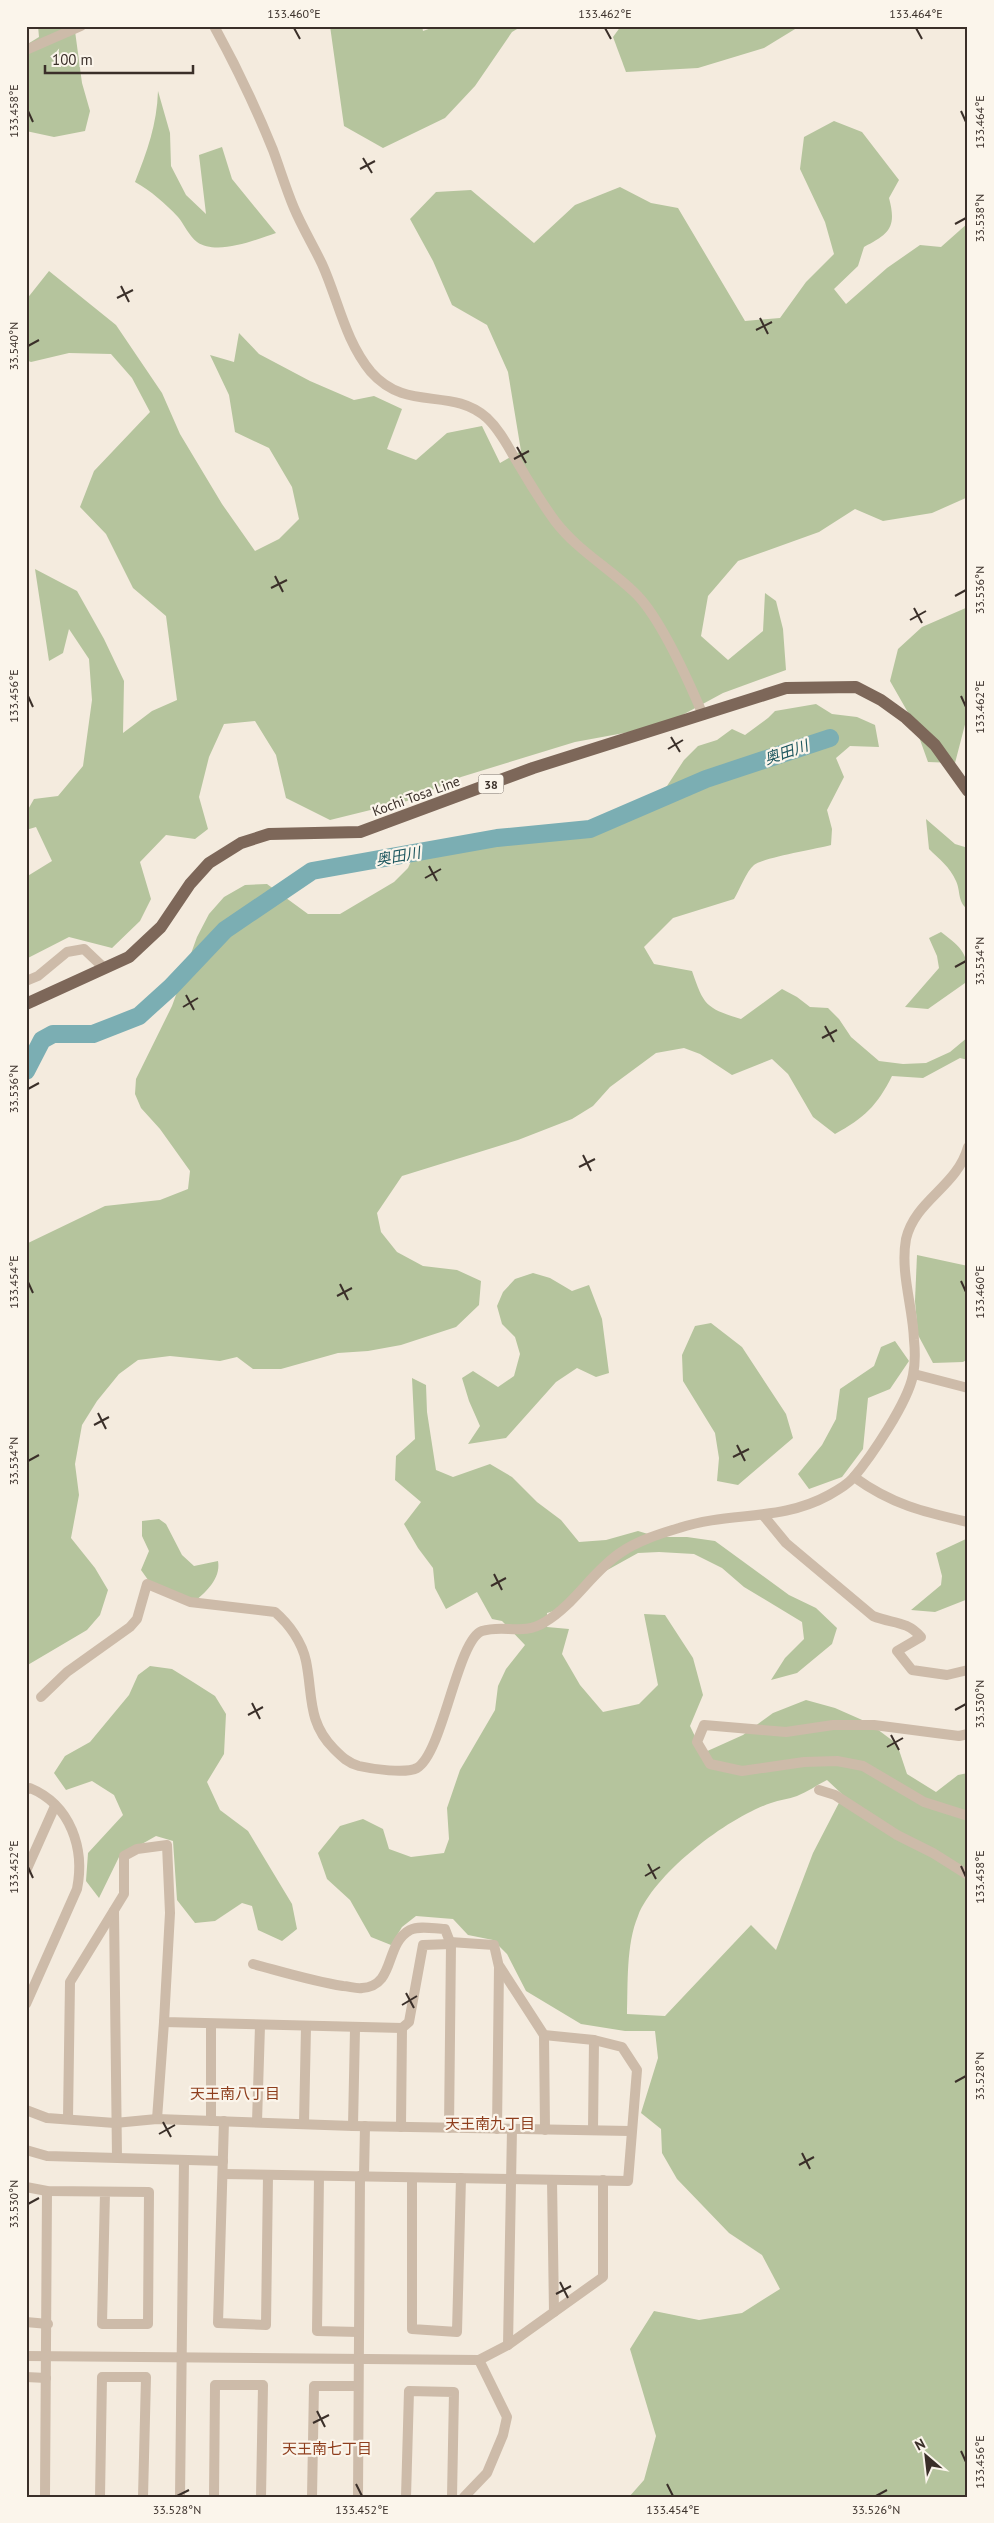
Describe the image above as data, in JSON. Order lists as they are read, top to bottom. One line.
{"streets":{"main road":["38","Kochi Tosa Line"]},"districts":["天王南八丁目","天王南九丁目","天王南七丁目"],"water":["奥田川"],"scale_bar":"100 m","north":"top left","coordinates":["133.460°E","133.462°E","133.464°E","133.458°E","33.538°N","33.540°N","33.536°N","133.456°E","33.534°N","133.454°E","33.530°N","133.452°E","33.528°N","33.526°N"]}
